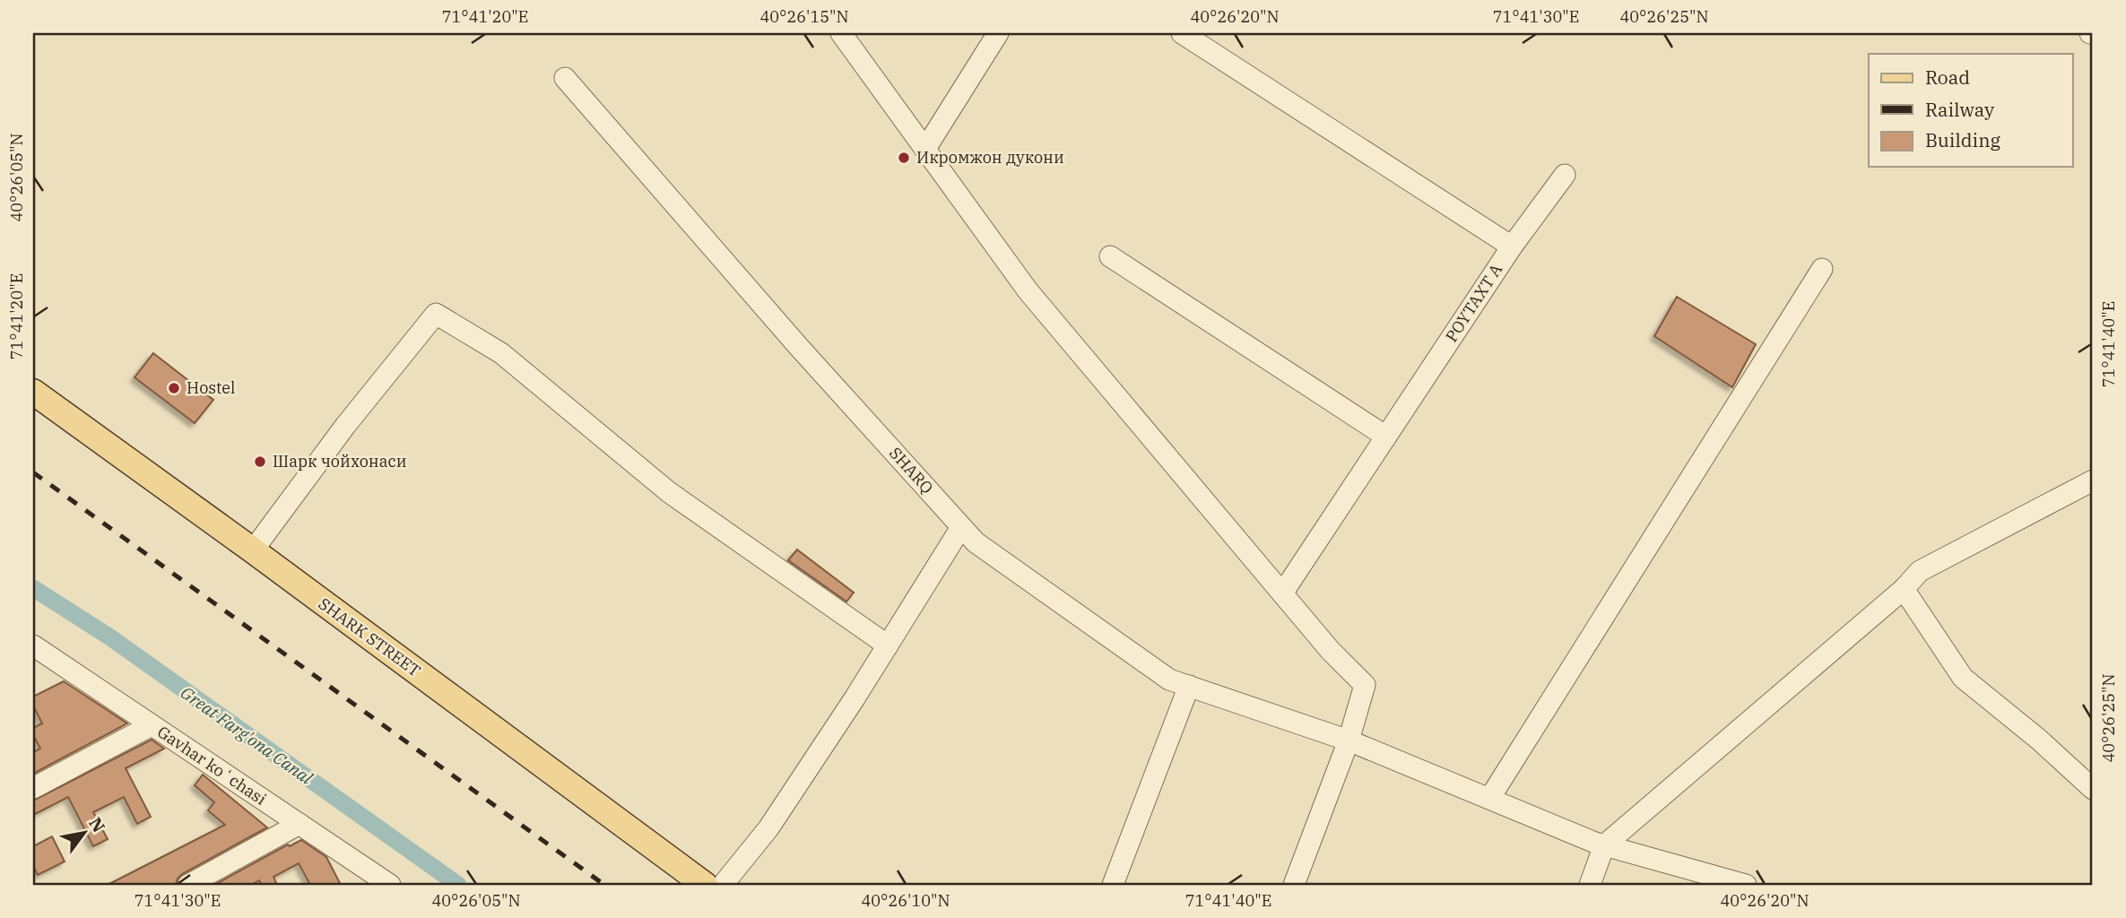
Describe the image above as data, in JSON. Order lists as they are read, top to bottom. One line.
{"streets":{"main road":["SHARK STREET"],"street":["POYTAXT A","SHARQ","Gavhar koʻchasi"]},"water":["Great Farg'ona Canal"],"places":["Икромжон дукони","Hostel","Шарк чойхонаси"],"legend":["Road","Railway","Building"],"north":"top right","coordinates":["71°41'20\"E","40°26'15\"N","40°26'20\"N","71°41'30\"E","40°26'25\"N","40°26'05\"N","71°41'40\"E","40°26'10\"N"]}
